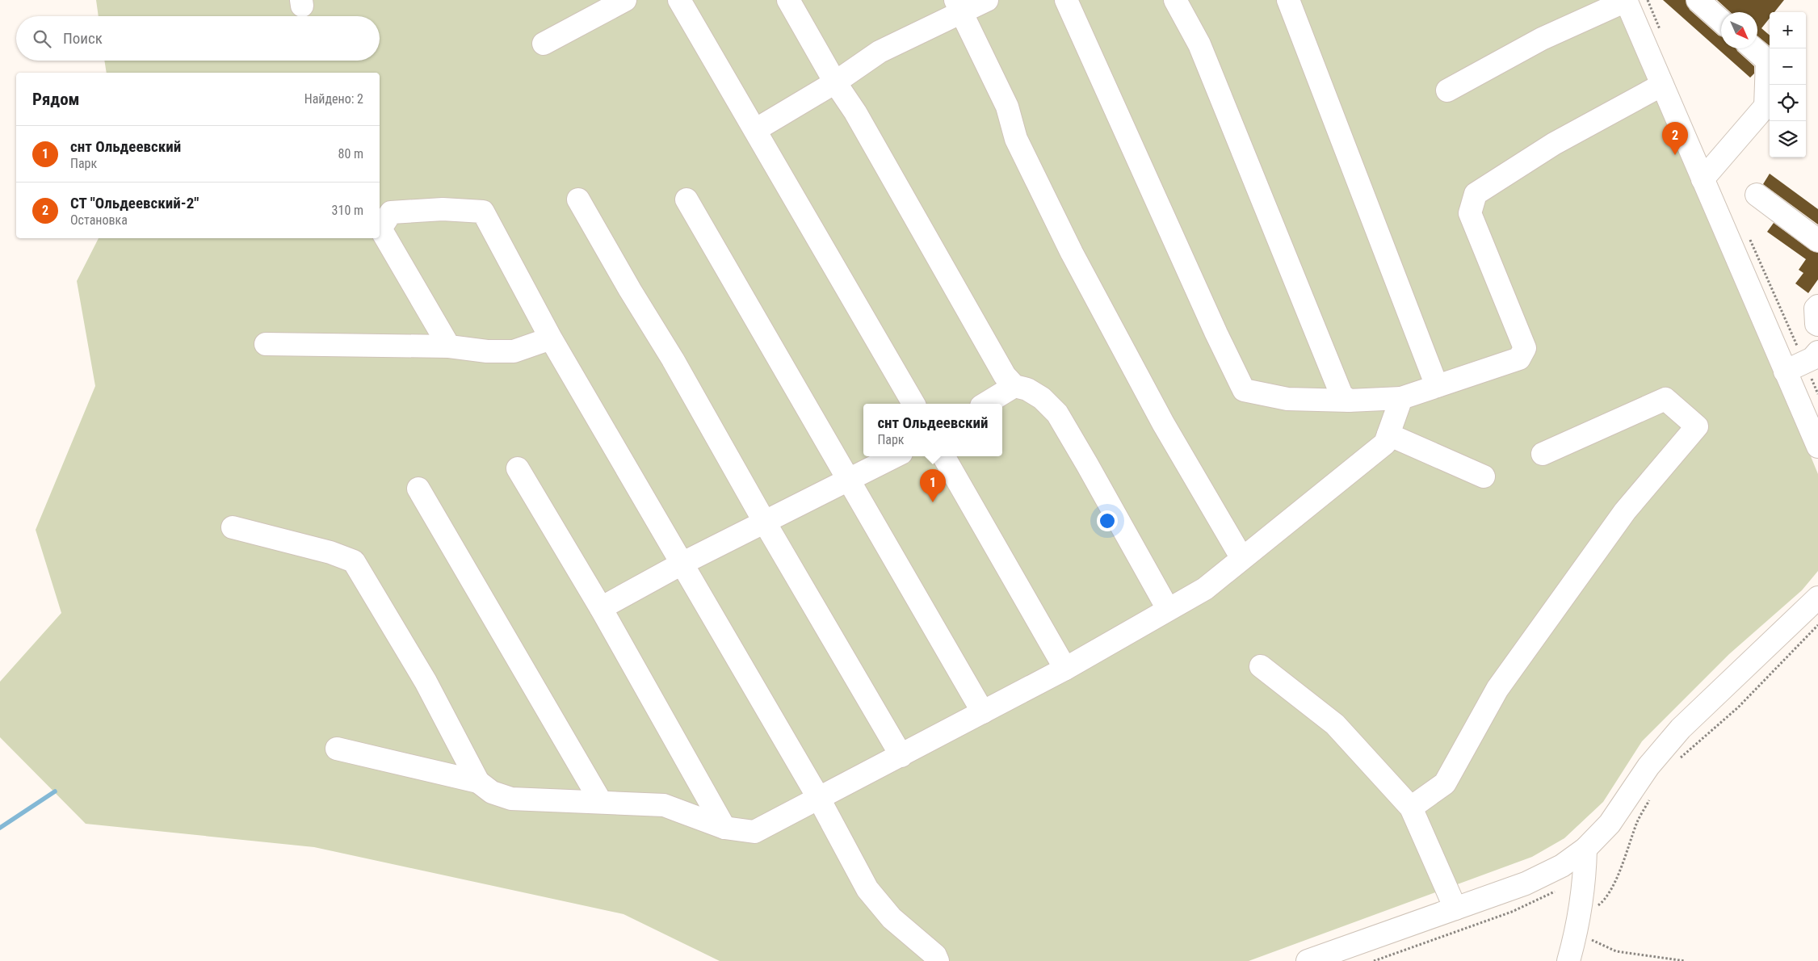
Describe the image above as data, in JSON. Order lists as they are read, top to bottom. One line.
{"north":"bottom right","page":{"map_buttons":["+","−"],"search":"Поиск","heading":["Рядом","Найдено: 2"],"pins":["2","1"],"list":[{"mark":"1","name":"снт Ольдеевский","note":"Парк","value":"80 m"},{"mark":"2","name":"СТ \"Ольдеевский-2\"","note":"Остановка","value":"310 m"}],"popup":["снт Ольдеевский","Парк"]}}
